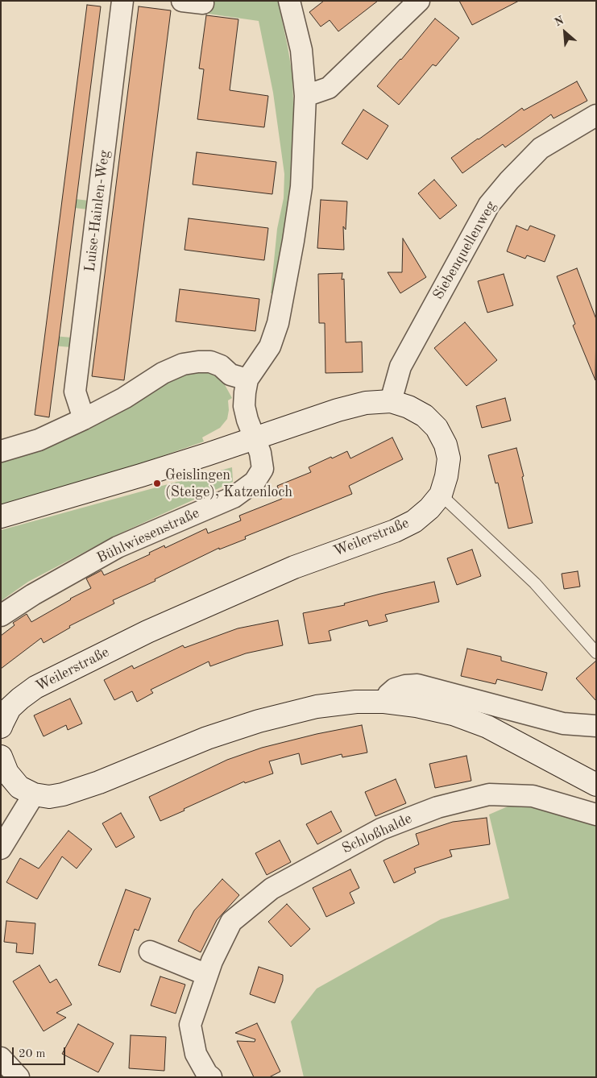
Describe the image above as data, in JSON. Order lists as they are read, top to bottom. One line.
{"streets":{"street":["Luise-Hainlen-Weg","Siebenquellenweg","Bühlwiesenstraße","Weilerstraße","Schloßhalde"]},"crossings":[["Siebenquellenweg","Weilerstraße"],["Bühlwiesenstraße","Weilerstraße"]],"places":["Geislingen (Steige), Katzenloch"],"scale_bar":"20 m","north":"top left"}
